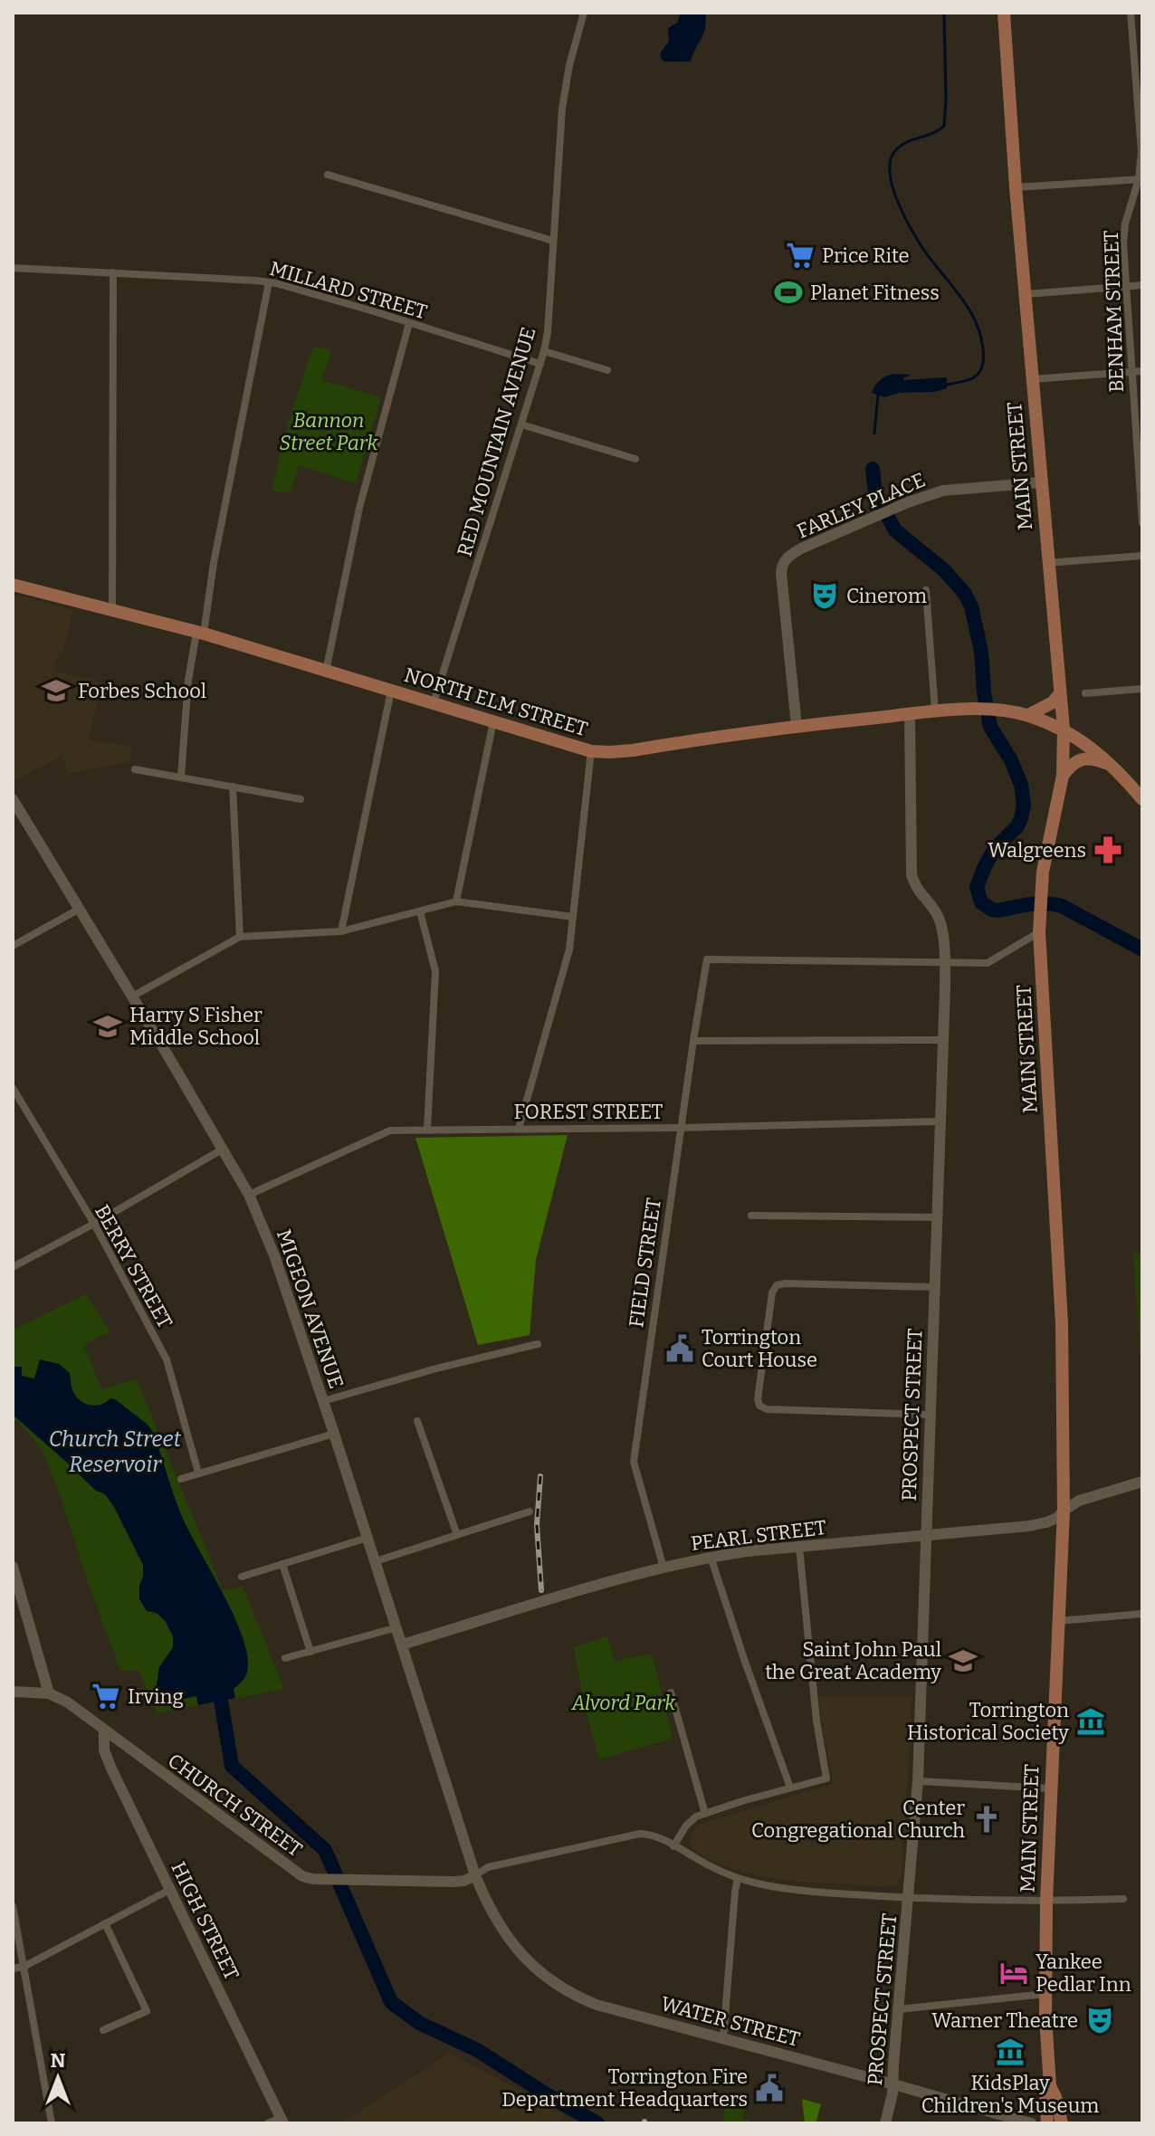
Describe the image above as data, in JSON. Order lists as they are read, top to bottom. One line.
{"streets":{"main road":["MAIN STREET","FARLEY PLACE","NORTH ELM STREET","MIGEON AVENUE","PROSPECT STREET","PEARL STREET","CHURCH STREET","HIGH STREET","WATER STREET"],"street":["MILLARD STREET","BENHAM STREET","RED MOUNTAIN AVENUE","FOREST STREET","FIELD STREET","BERRY STREET"]},"crossings":[["MILLARD STREET","RED MOUNTAIN AVENUE"],["RED MOUNTAIN AVENUE","NORTH ELM STREET"],["MAIN STREET","FARLEY PLACE"],["MAIN STREET","NORTH ELM STREET"],["MAIN STREET","PEARL STREET"],["MAIN STREET","CHURCH STREET"],["FARLEY PLACE","NORTH ELM STREET"],["NORTH ELM STREET","PROSPECT STREET"],["FOREST STREET","FIELD STREET"],["FOREST STREET","MIGEON AVENUE"],["FOREST STREET","PROSPECT STREET"],["FIELD STREET","PROSPECT STREET"],["FIELD STREET","PEARL STREET"],["MIGEON AVENUE","PEARL STREET"],["MIGEON AVENUE","CHURCH STREET"],["MIGEON AVENUE","WATER STREET"],["PROSPECT STREET","PEARL STREET"],["PROSPECT STREET","CHURCH STREET"],["PROSPECT STREET","WATER STREET"],["CHURCH STREET","HIGH STREET"],["CHURCH STREET","WATER STREET"]],"water":["Church Street Reservoir"],"parks":["Bannon Street Park","Alvord Park"],"places":{"supermarket":["Price Rite","Irving"],"sports":["Planet Fitness"],"theatre":["Cinerom","Warner Theatre"],"school or university":["Forbes School","Harry S Fisher Middle School","Saint John Paul the Great Academy"],"pharmacy":["Walgreens"],"public building":["Torrington Court House","Torrington Fire Department Headquarters"],"museum":["Torrington Historical Society","KidsPlay Children's Museum"],"church":["Center Congregational Church"],"hotel":["Yankee Pedlar Inn"]},"north":"top"}
